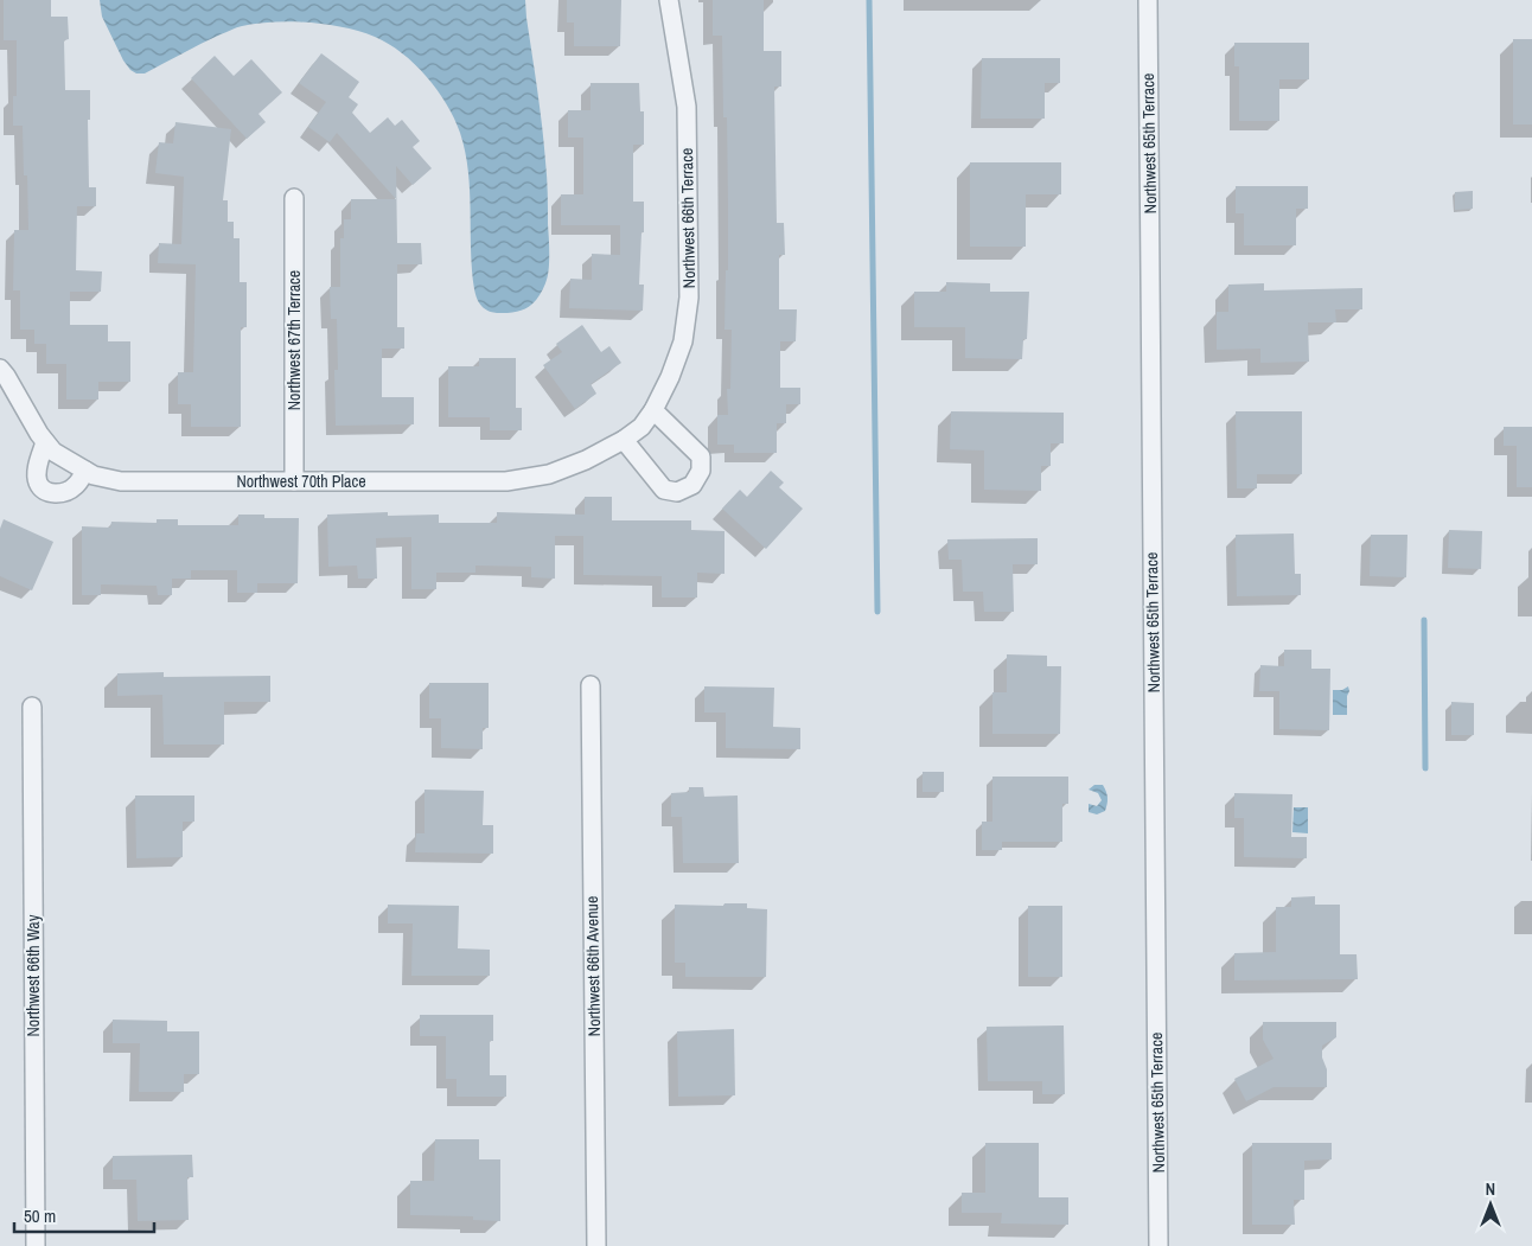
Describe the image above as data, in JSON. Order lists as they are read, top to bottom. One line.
{"streets":{"street":["Northwest 65th Terrace","Northwest 66th Terrace","Northwest 67th Terrace","Northwest 70th Place","Northwest 66th Avenue","Northwest 66th Way"]},"crossings":[["Northwest 66th Terrace","Northwest 70th Place"],["Northwest 67th Terrace","Northwest 70th Place"]],"scale_bar":"50 m","north":"top"}
